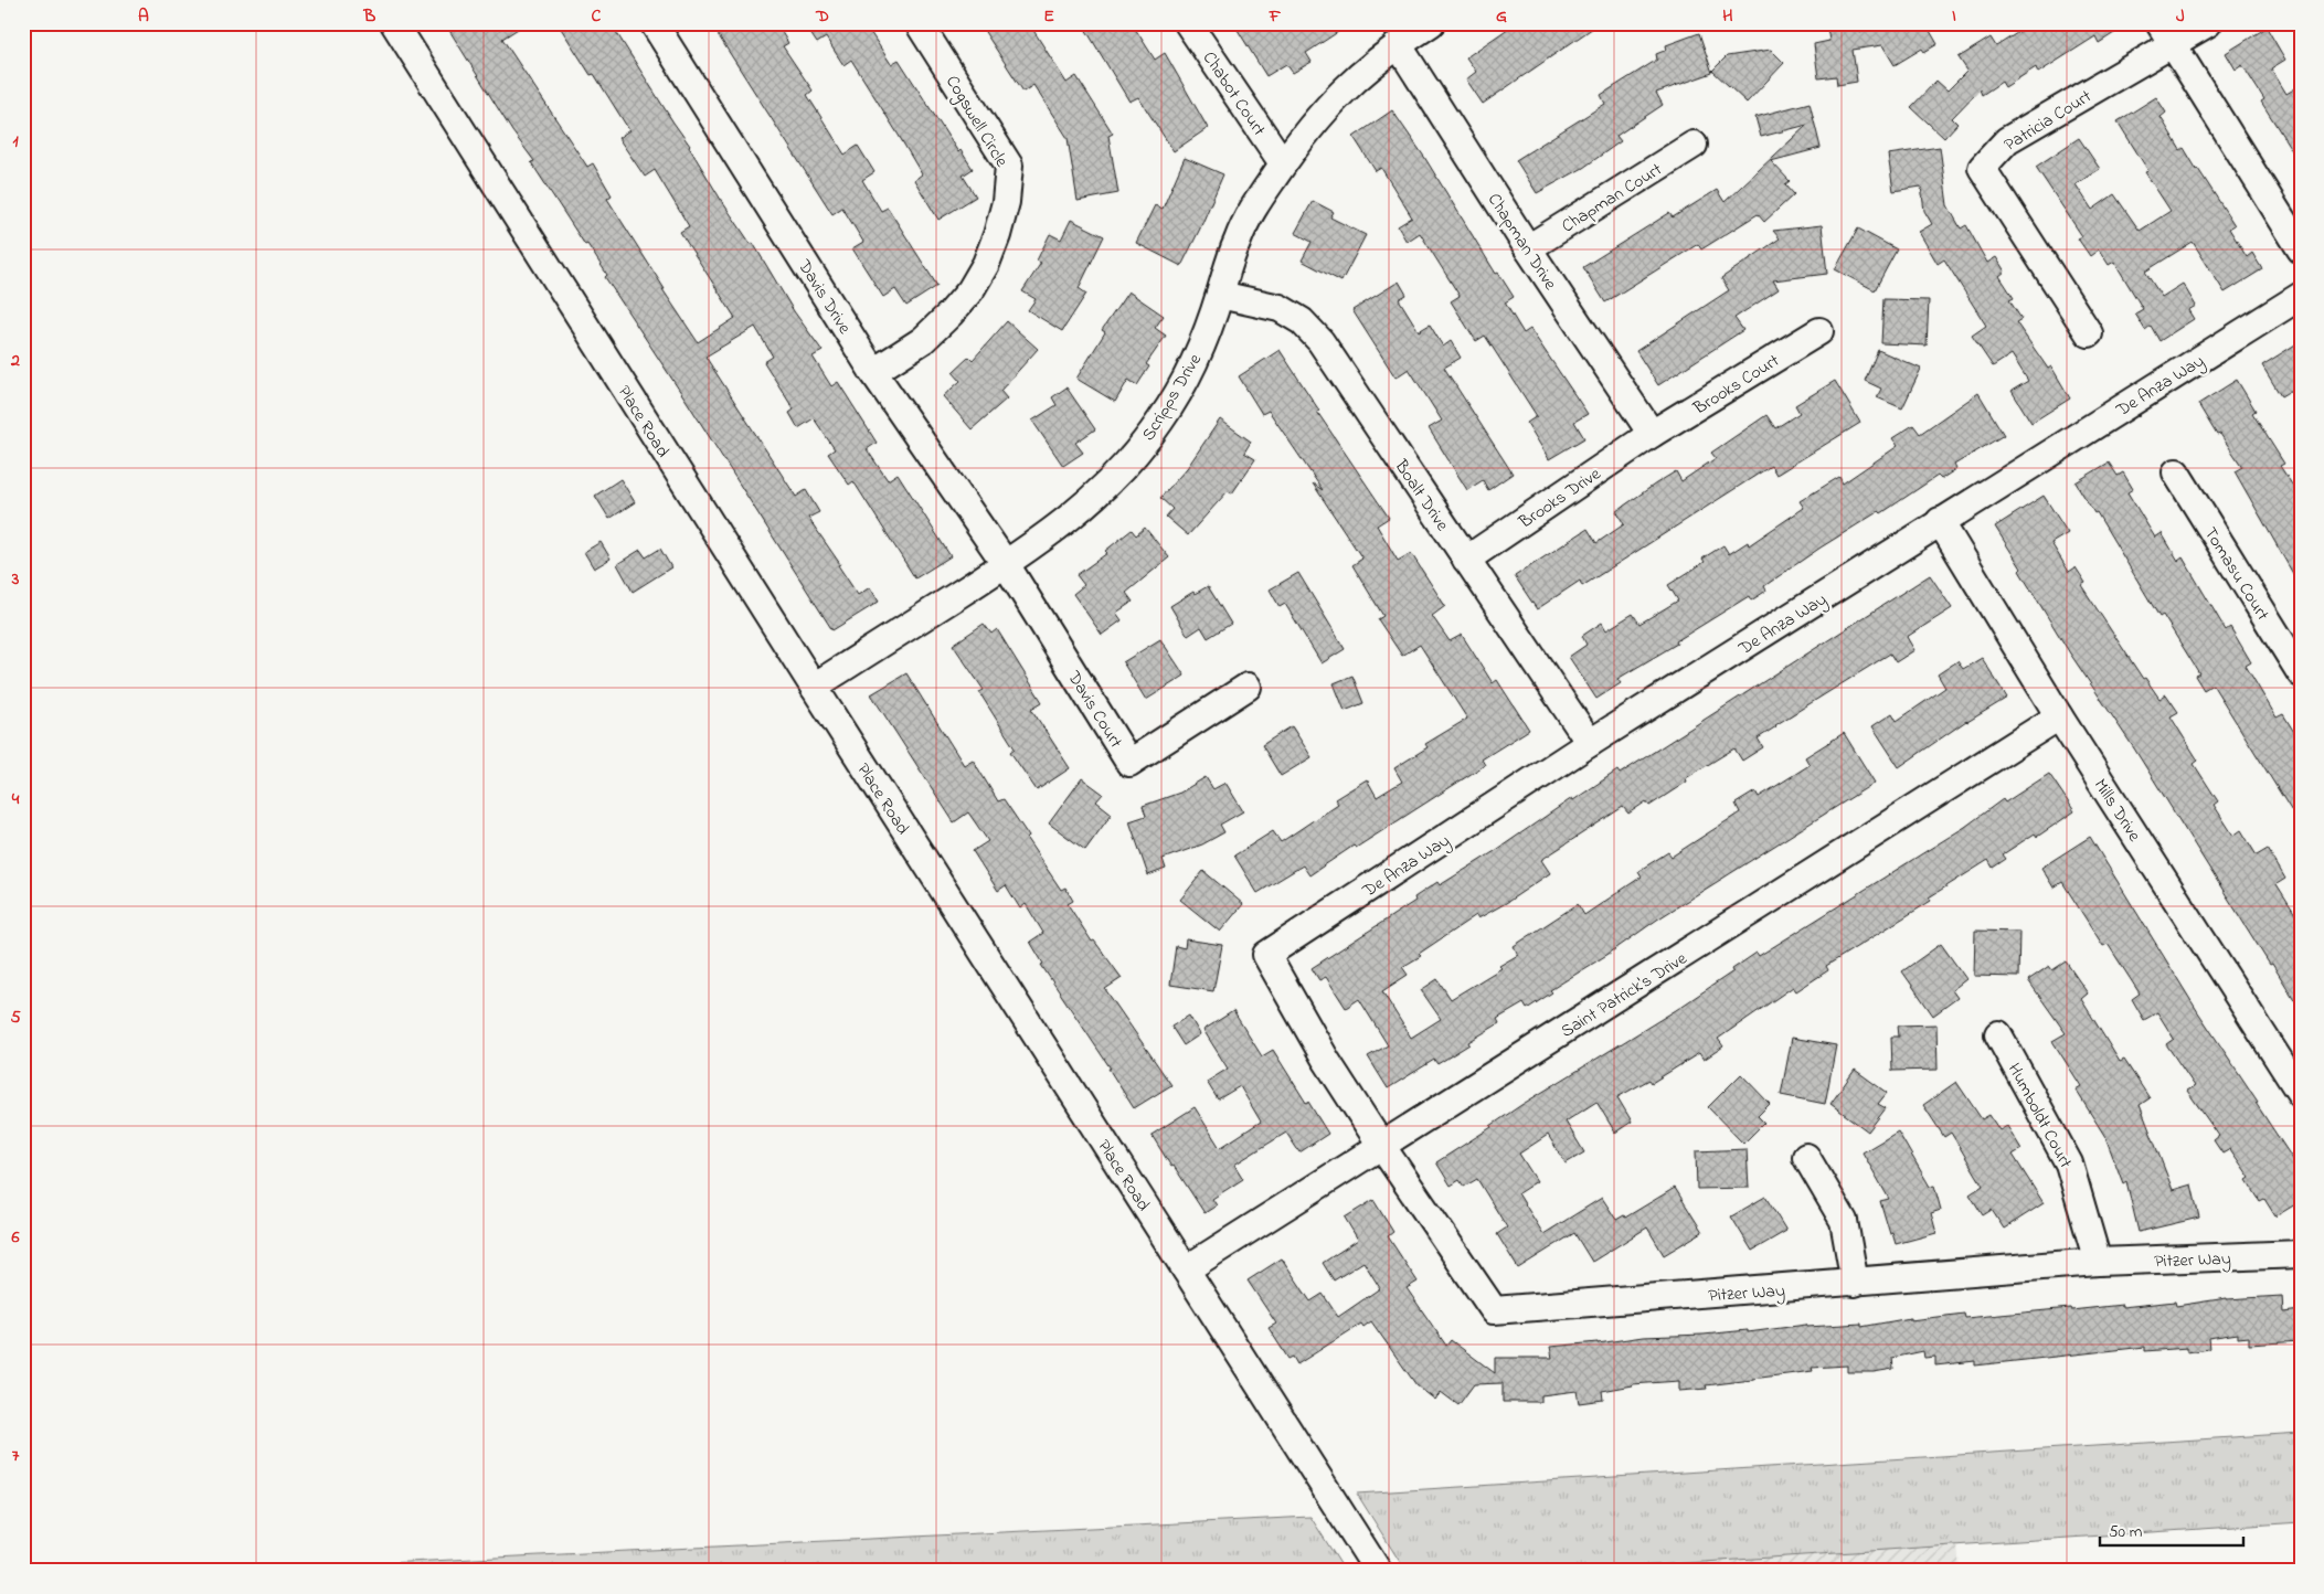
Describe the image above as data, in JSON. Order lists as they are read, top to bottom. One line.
{"streets":{"street":["Chabot Court","Patricia Court","Cogswell Circle","Chapman Court","Chapman Drive","Davis Drive","Brooks Court","De Anza Way","Scripps Drive","Place Road","Boalt Drive","Brooks Drive","Tomasu Court","Davis Court","Mills Drive","Saint Patrick's Drive","Humboldt Court","Pitzer Way"]},"crossings":[["Chabot Court","Scripps Drive"],["Cogswell Circle","Davis Drive"],["Chapman Court","Chapman Drive"],["Chapman Drive","Brooks Court"],["Chapman Drive","Scripps Drive"],["Chapman Drive","Brooks Drive"],["Davis Drive","Scripps Drive"],["Davis Drive","Davis Court"],["Brooks Court","Brooks Drive"],["De Anza Way","Boalt Drive"],["De Anza Way","Mills Drive"],["De Anza Way","Pitzer Way"],["Scripps Drive","Place Road"],["Scripps Drive","Boalt Drive"],["Scripps Drive","Davis Court"],["Place Road","Saint Patrick's Drive"],["Boalt Drive","Brooks Drive"],["Mills Drive","Saint Patrick's Drive"],["Saint Patrick's Drive","Pitzer Way"],["Humboldt Court","Pitzer Way"]],"scale_bar":"50 m","grid":{"columns":["A","B","C","D","E","F","G","H","I","J"],"rows":["1","2","3","4","5","6","7"]}}
